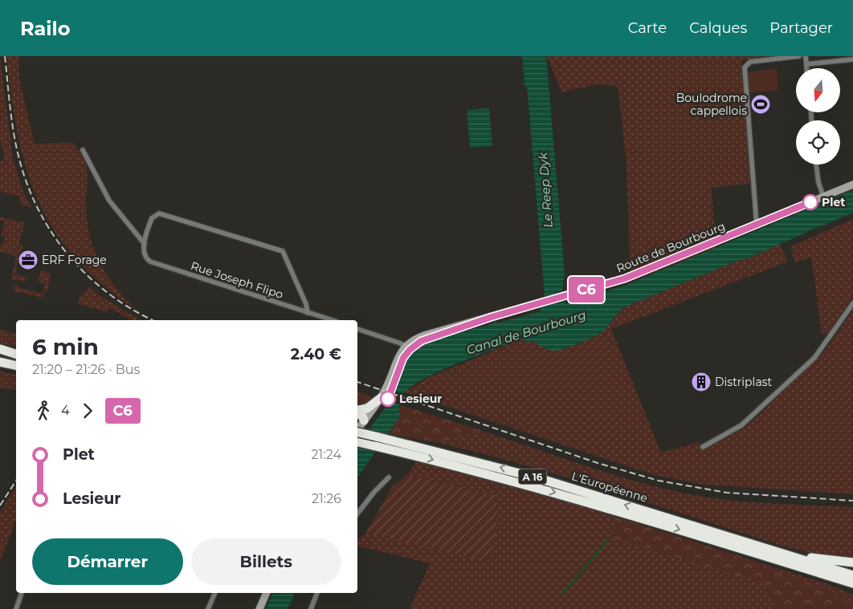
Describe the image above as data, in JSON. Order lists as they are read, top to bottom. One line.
{"streets":{"highway":["A 16","L'Européenne"],"main road":["Route de Bourbourg"],"street":["Rue Joseph Flipo"]},"crossings":[["Route de Bourbourg","L'Européenne"]],"water":["Le Reep Dyk","Canal de Bourbourg"],"places":{"sports":["Boulodrome cappellois"],"other":["Plet","Lesieur"],"office":["ERF Forage"],"building":["Distriplast"]},"lines":["bus line C6"],"north":"bottom","page":{"header":"Railo","nav":["Carte","Calques","Partager"],"on_map":"C6","heading":["6 min","21:20 – 21:26 · Bus","2.40 €"],"legs":["4","C6"],"list":[{"name":"Plet","value":"21:24"},{"name":"Lesieur","value":"21:26"}],"buttons":["Démarrer","Billets"]}}
